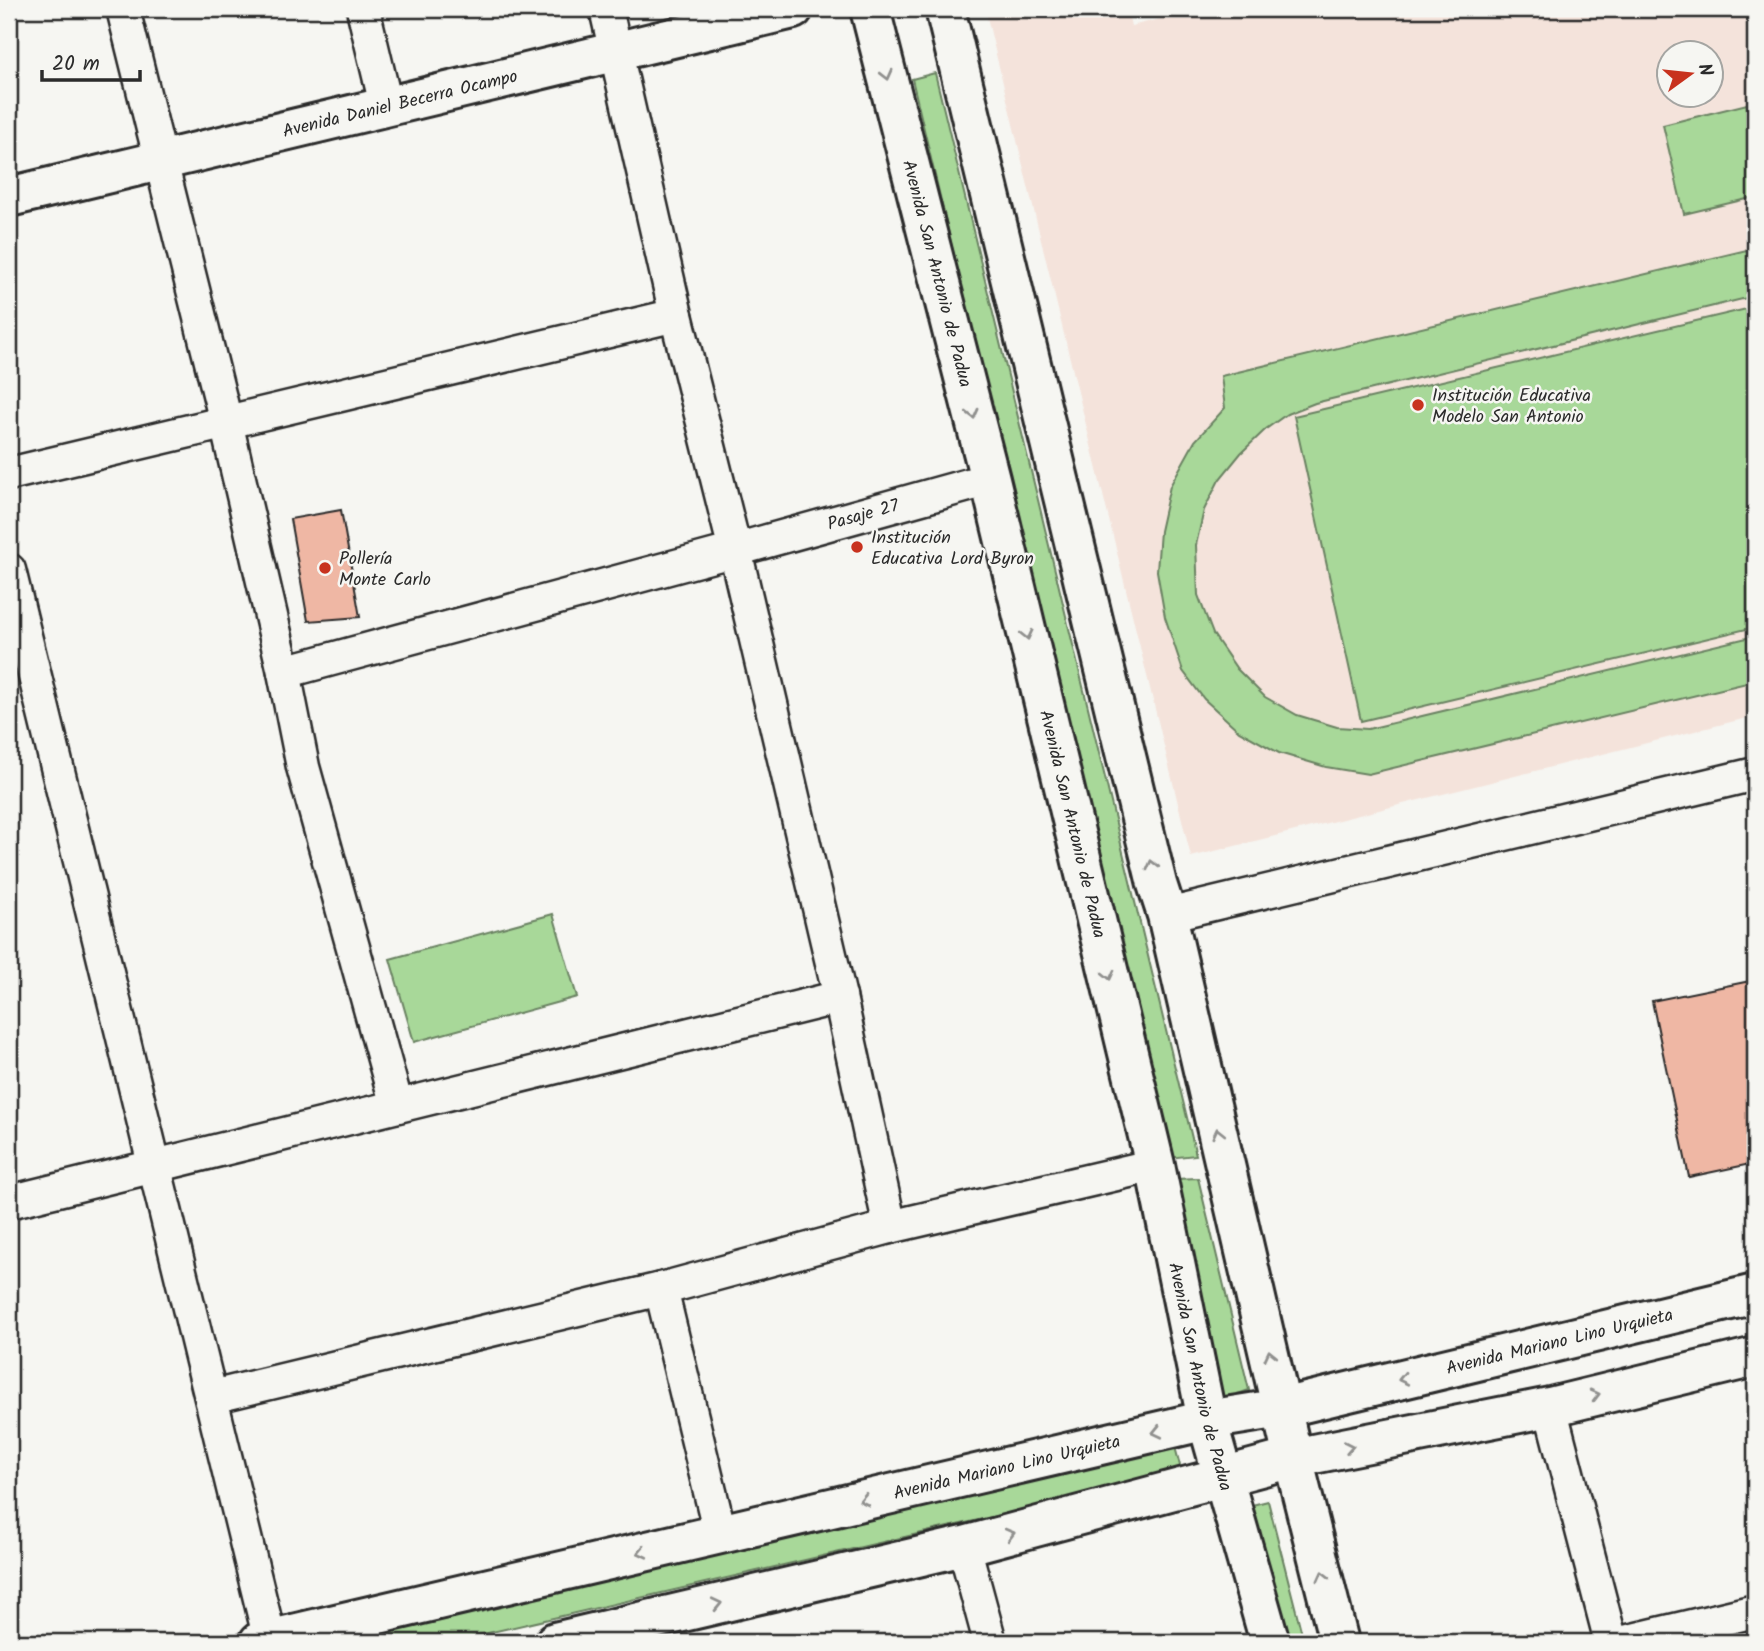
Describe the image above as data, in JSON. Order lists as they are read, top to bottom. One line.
{"streets":{"street":["Avenida Daniel Becerra Ocampo","Avenida San Antonio de Padua","Pasaje 27","Avenida Mariano Lino Urquieta"]},"crossings":[["Avenida San Antonio de Padua","Pasaje 27"],["Avenida San Antonio de Padua","Avenida Mariano Lino Urquieta"]],"places":["Institución Educativa Modelo San Antonio","Institución Educativa Lord Byron","Pollería Monte Carlo"],"scale_bar":"20 m","north":"right"}
